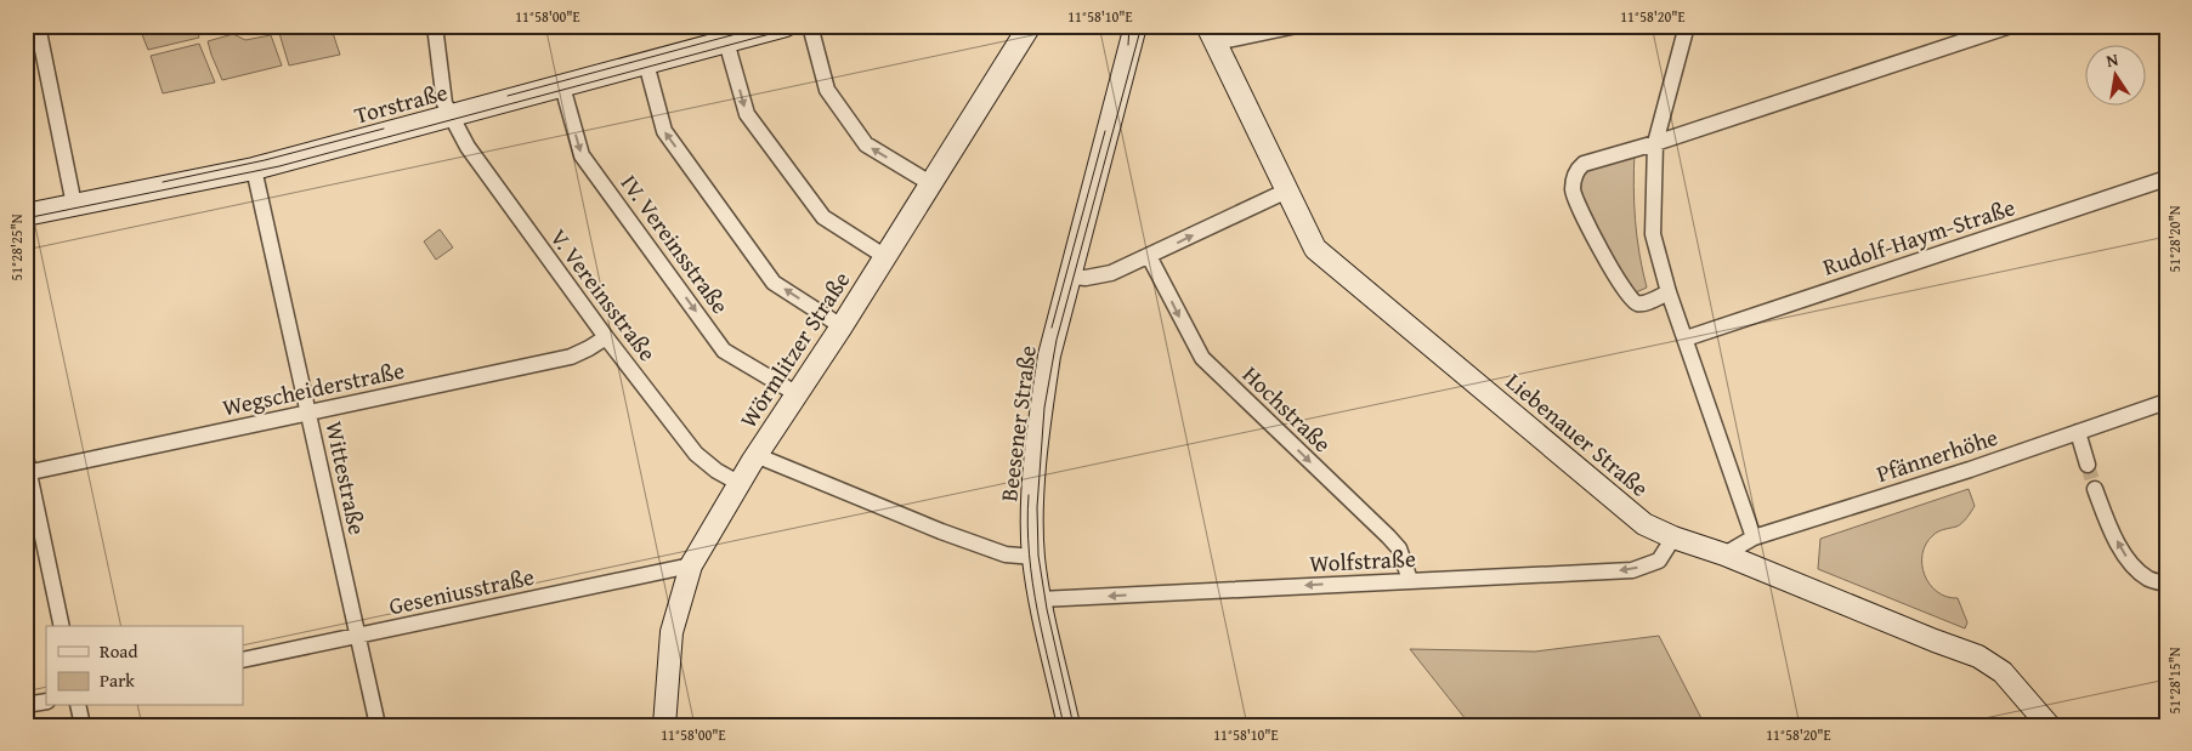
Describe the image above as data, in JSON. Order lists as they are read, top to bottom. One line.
{"streets":{"street":["Torstraße","Rudolf-Haym-Straße","IV. Vereinsstraße","V. Vereinsstraße","Wörmlitzer Straße","Wegscheiderstraße","Hochstraße","Beesener Straße","Liebenauer Straße","Pfännerhöhe","Wittestraße","Wolfstraße","Geseniusstraße"]},"crossings":[["Torstraße","IV. Vereinsstraße"],["Torstraße","V. Vereinsstraße"],["Torstraße","Wittestraße"],["IV. Vereinsstraße","Wörmlitzer Straße"],["V. Vereinsstraße","Wörmlitzer Straße"],["V. Vereinsstraße","Wegscheiderstraße"],["Wörmlitzer Straße","Geseniusstraße"],["Wegscheiderstraße","Wittestraße"],["Hochstraße","Wolfstraße"],["Beesener Straße","Wolfstraße"],["Liebenauer Straße","Pfännerhöhe"],["Liebenauer Straße","Wolfstraße"],["Wittestraße","Geseniusstraße"]],"one_way":["Hochstraße","Wolfstraße"],"legend":["Road","Park"],"north":"top","coordinates":["11°58'00\"E","11°58'10\"E","11°58'20\"E","51°28'20\"N","51°28'25\"N","51°28'15\"N"]}
